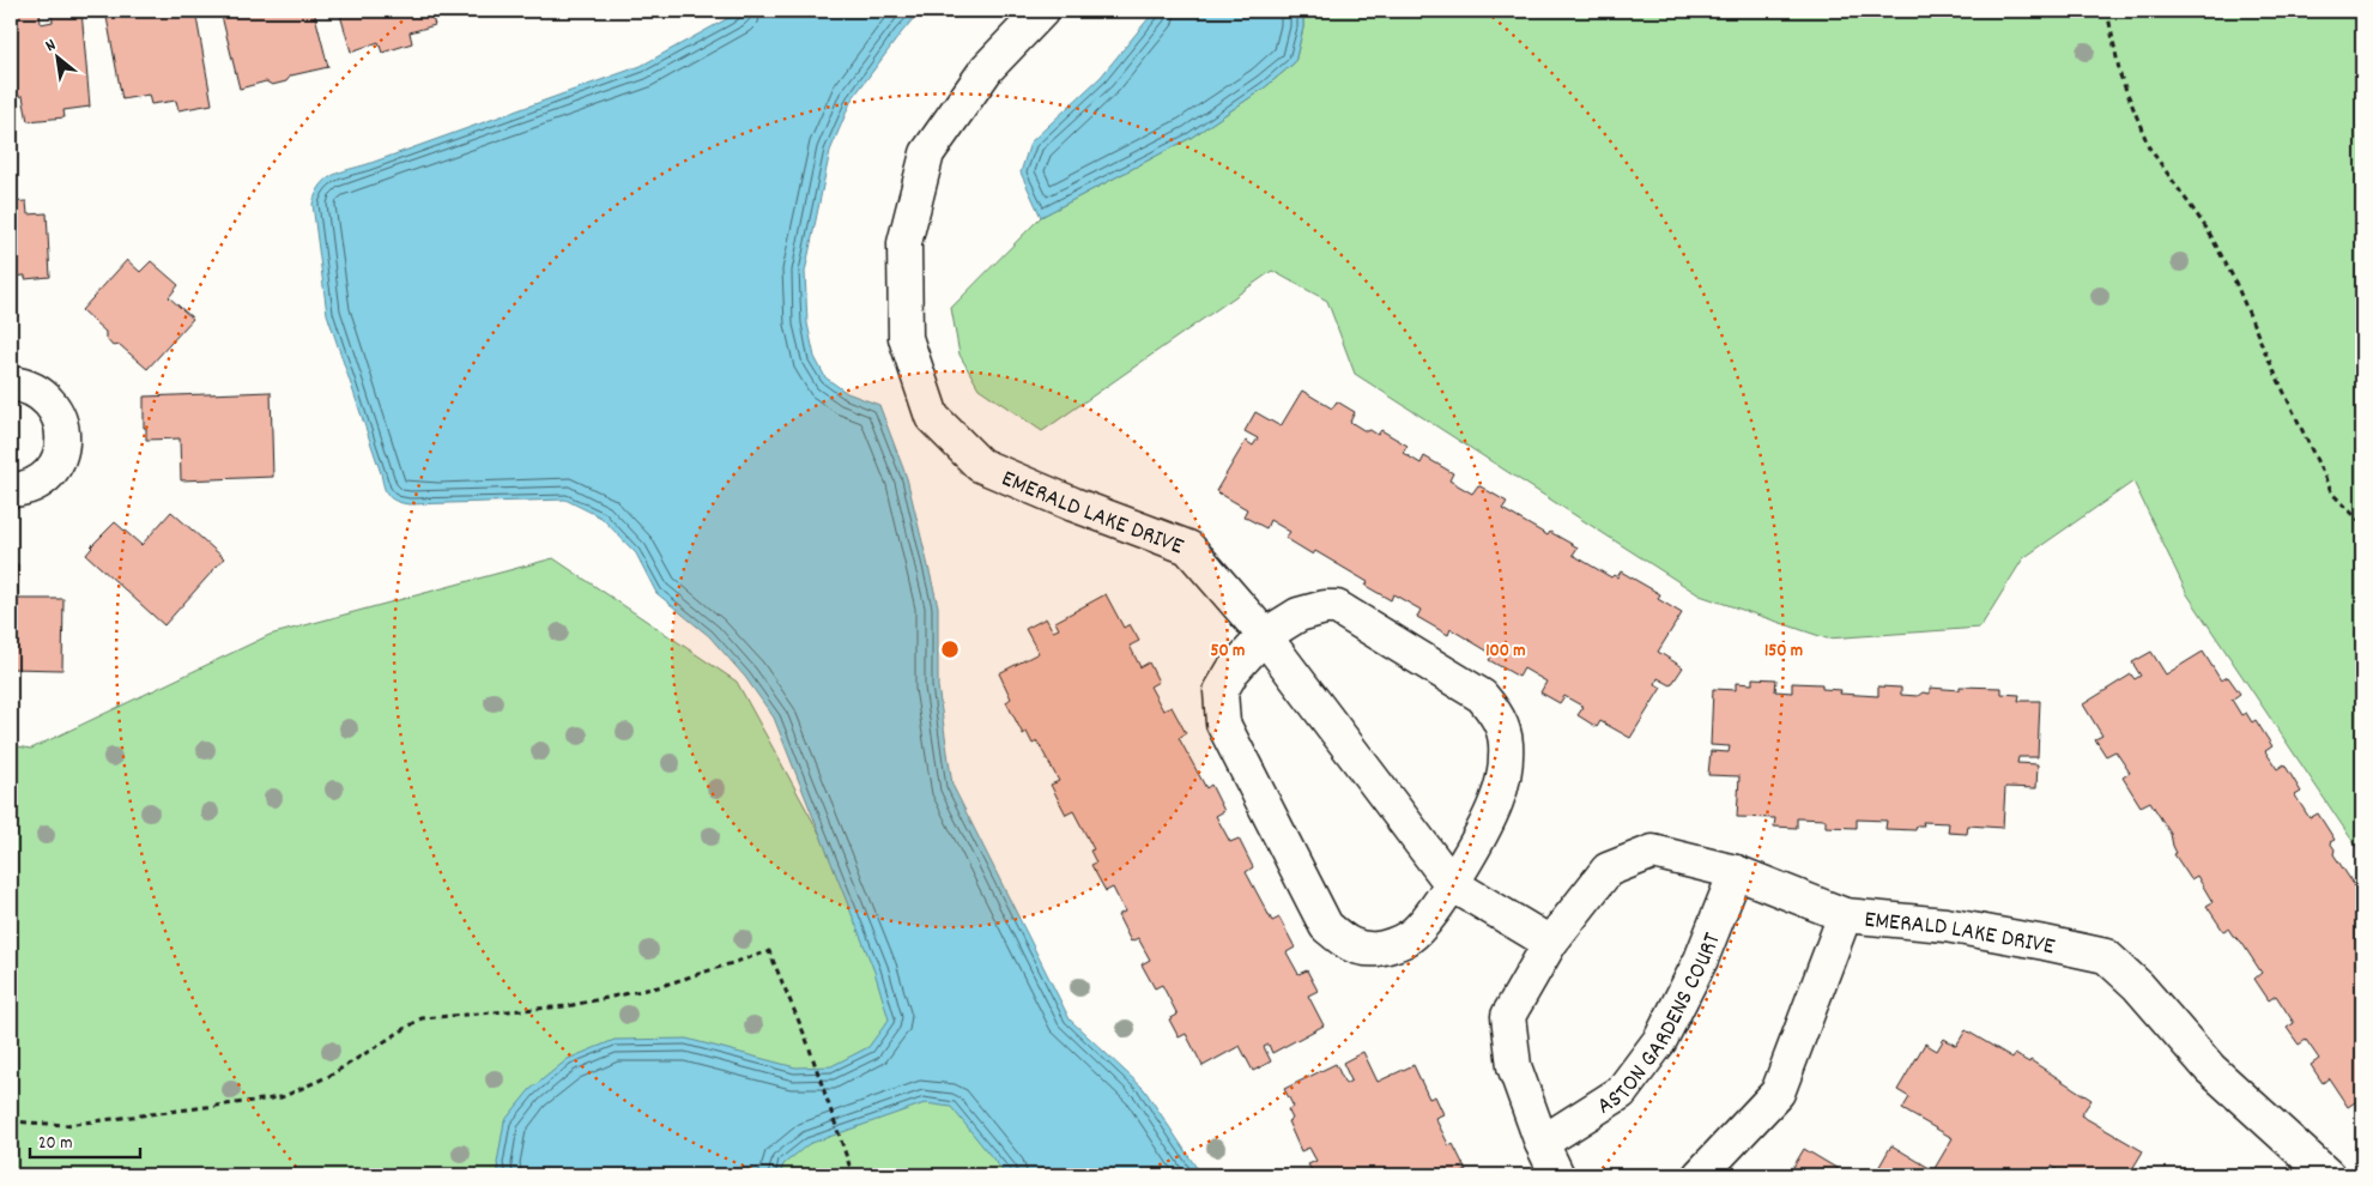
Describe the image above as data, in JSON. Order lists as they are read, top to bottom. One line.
{"streets":{"street":["EMERALD LAKE DRIVE","ASTON GARDENS COURT"]},"crossings":[["EMERALD LAKE DRIVE","ASTON GARDENS COURT"]],"scale_bar":"20 m","north":"top left","rings":["50 m","100 m","150 m"]}
